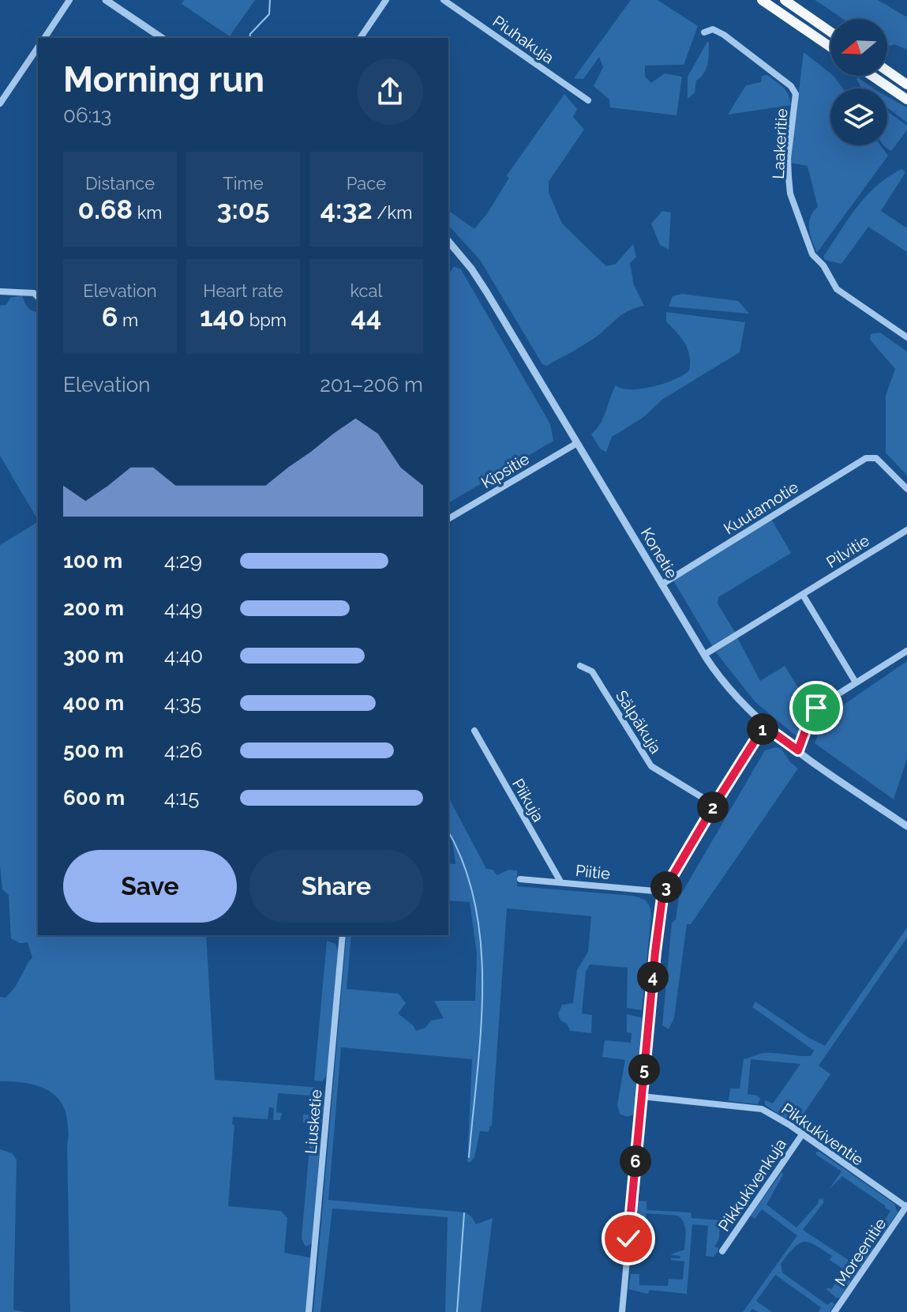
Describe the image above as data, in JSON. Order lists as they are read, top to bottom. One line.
{"streets":{"street":["Piuhakuja","Laakeritie","Kipsitie","Kuutamotie","Pilvitie","Konetie","Sälpäkuja","Piikuja","Piitie","Liusketie","Pikkukiventie","Pikkukivenkuja","Moreenitie"]},"crossings":[["Kipsitie","Konetie"],["Kuutamotie","Konetie"],["Pilvitie","Konetie"],["Piikuja","Piitie"],["Pikkukiventie","Pikkukivenkuja"],["Pikkukiventie","Moreenitie"]],"north":"left","page":{"heading":["Morning run","06:13"],"stats":[["Distance","0.68 km"],["Time","3:05"],["Pace","4:32 /km"],["Elevation","6 m"],["Heart rate","140 bpm"],["kcal","44"]],"chart":["Elevation","201–206 m"],"list":[{"name":"100 m","note":"4:29"},{"name":"200 m","note":"4:49"},{"name":"300 m","note":"4:40"},{"name":"400 m","note":"4:35"},{"name":"500 m","note":"4:26"},{"name":"600 m","note":"4:15"}],"pins":["1","2","3","4","5","6"],"buttons":["Save","Share"]}}
